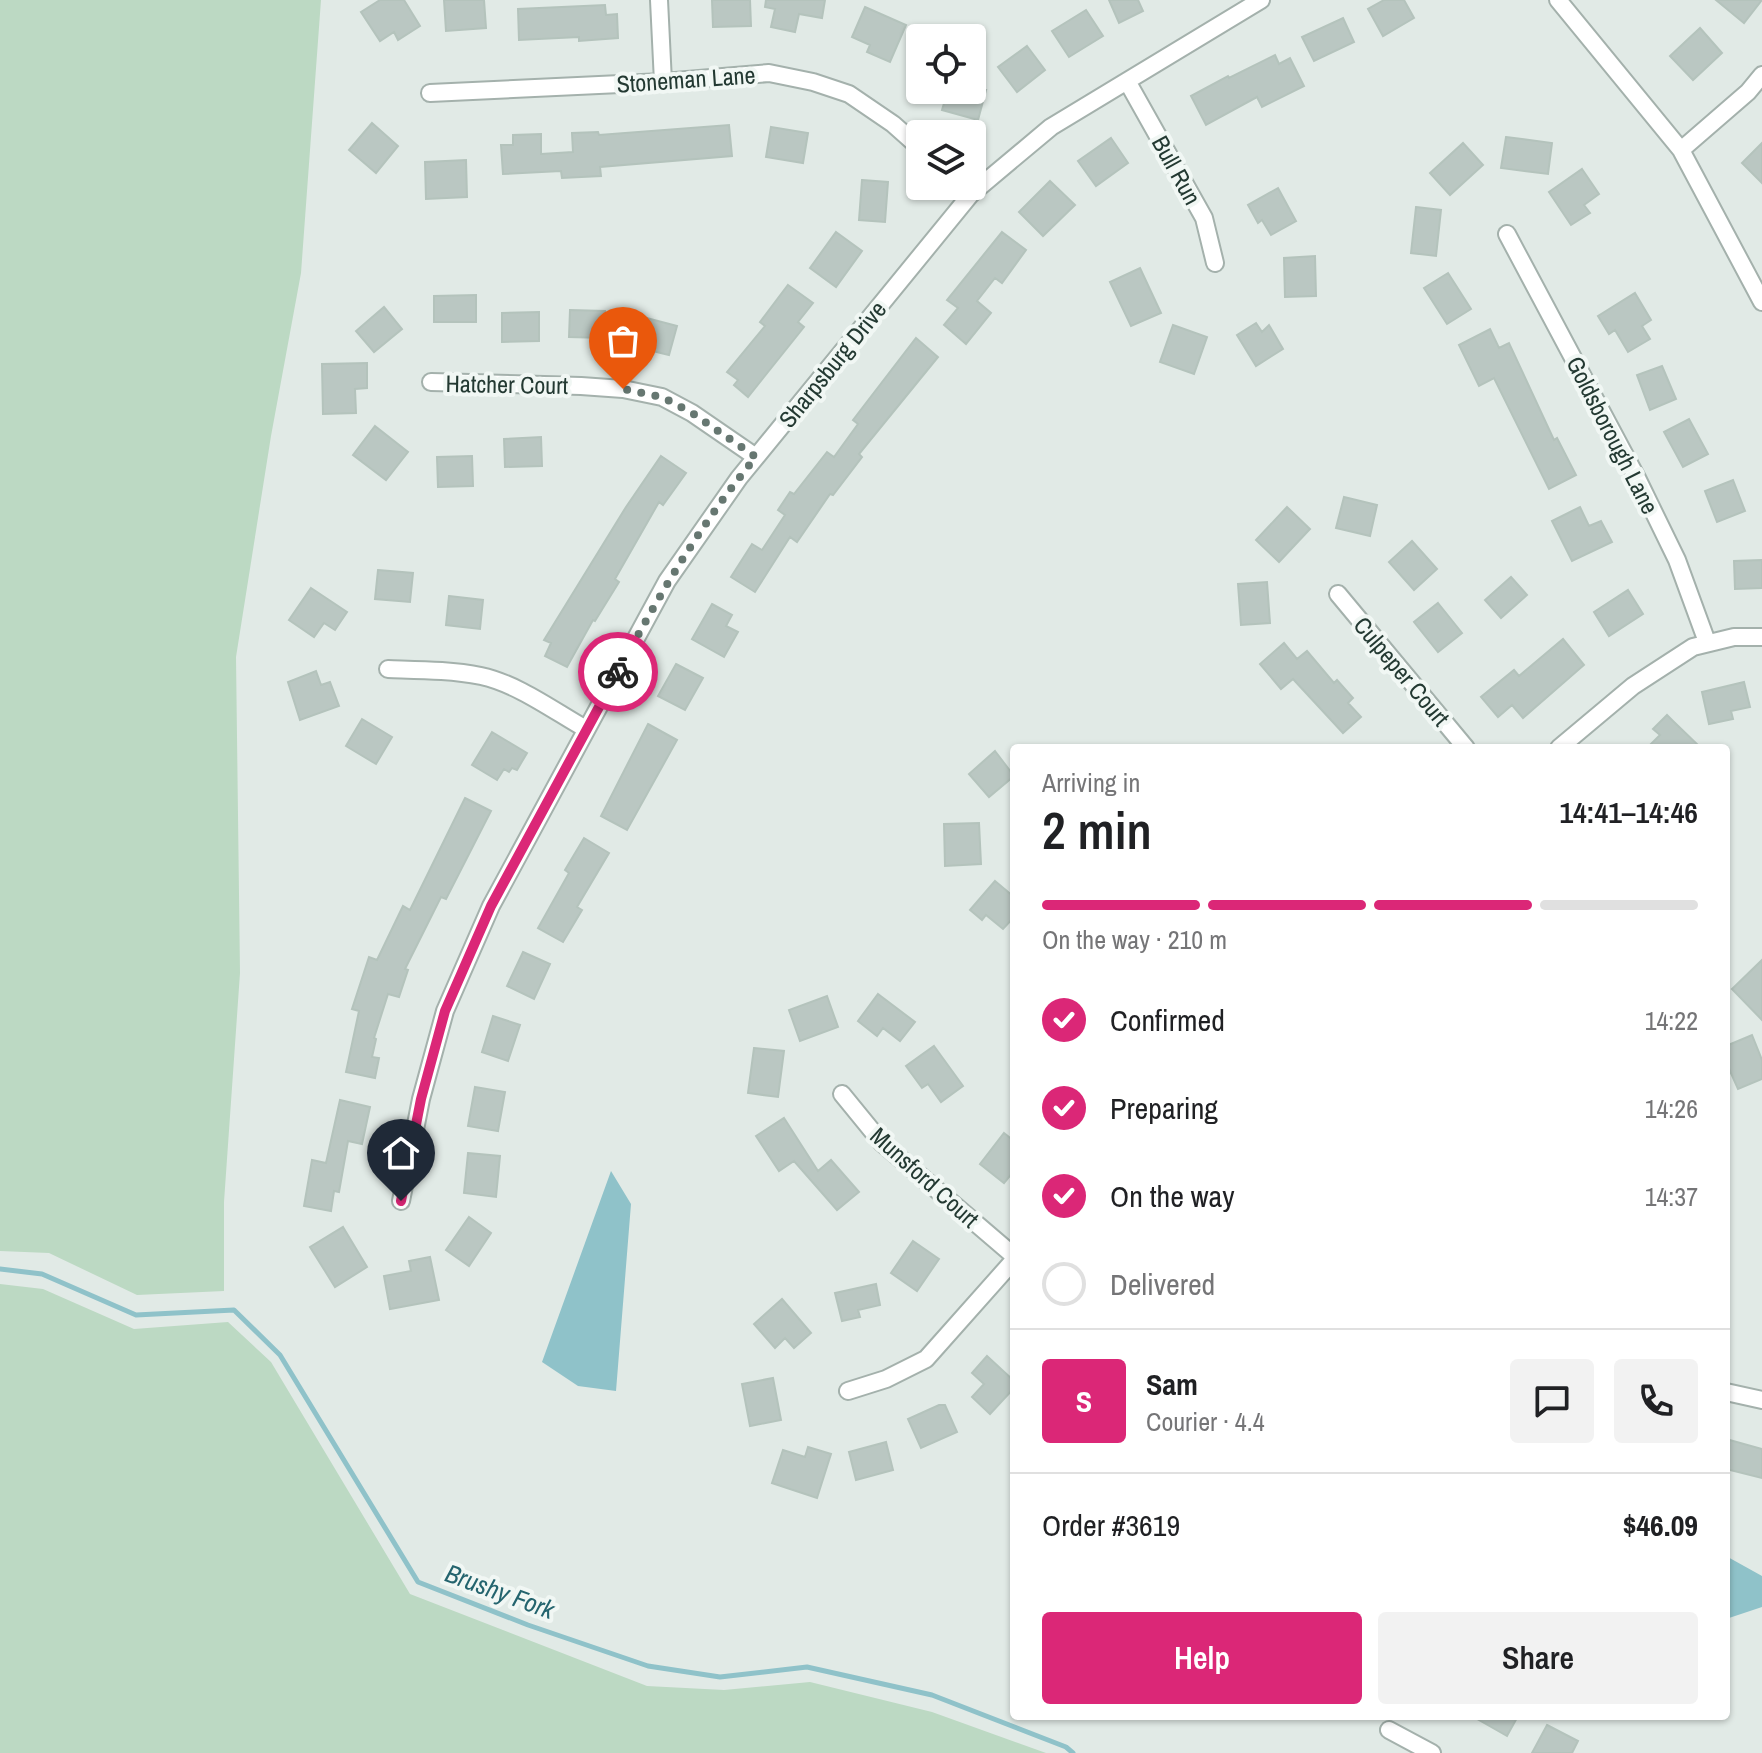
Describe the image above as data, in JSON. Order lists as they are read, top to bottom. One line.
{"streets":{"street":["Stoneman Lane","Bull Run","Sharpsburg Drive","Hatcher Court","Goldsborough Lane","Culpeper Court","Munsford Court"]},"crossings":[["Bull Run","Sharpsburg Drive"],["Sharpsburg Drive","Hatcher Court"]],"water":["Brushy Fork"],"page":{"heading":["2 min","Arriving in","14:41–14:46"],"panel":["Sam","Courier · 4.4","Order #3619","$46.09"],"bar":"On the way · 210 m","list":[["Confirmed","14:22"],["Preparing","14:26"],["On the way","14:37"],"Delivered"],"round":"S","buttons":["Help","Share"]}}
